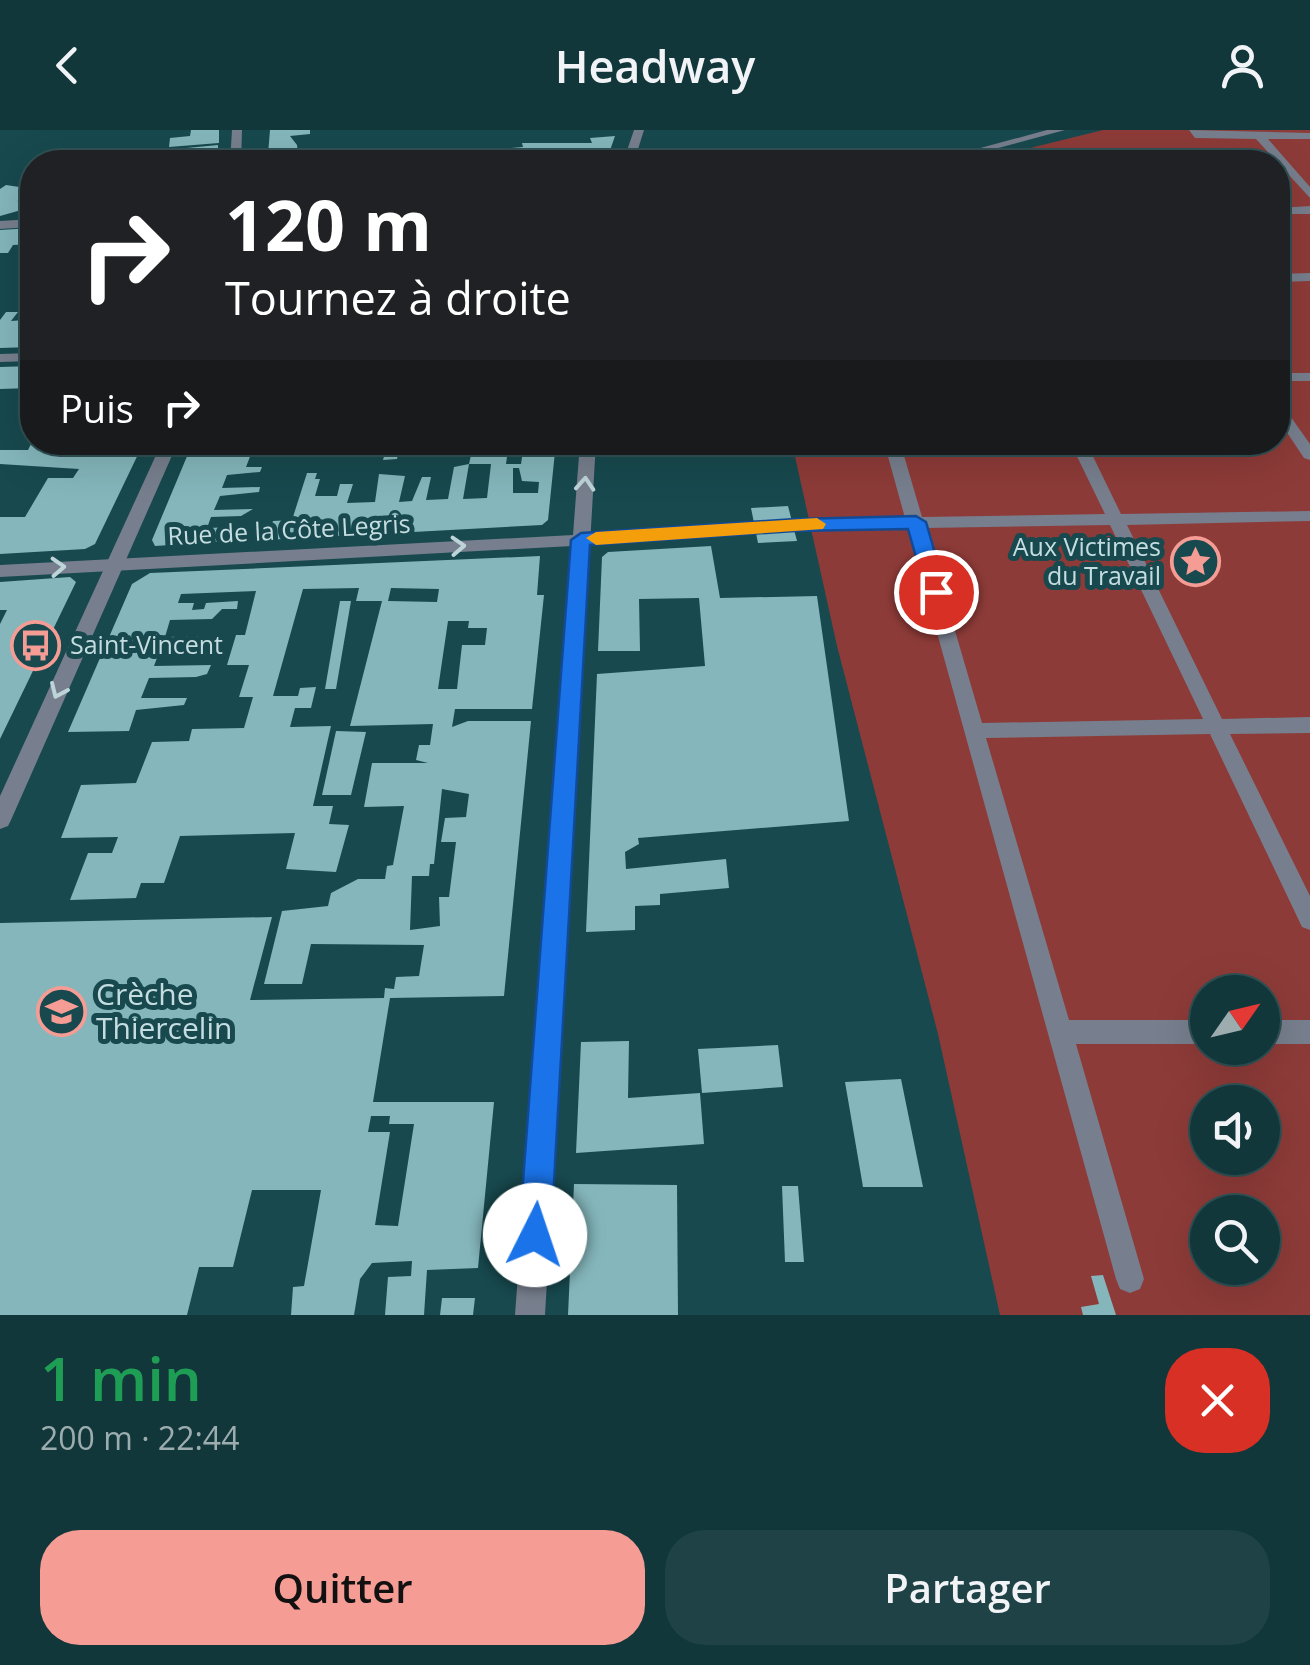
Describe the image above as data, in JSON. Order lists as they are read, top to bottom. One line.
{"streets":{"street":["Rue de la Côte Legris"]},"one_way":["Rue de la Côte Legris"],"places":{"place":["Aux Victimes du Travail"],"bus stop":["Saint-Vincent"],"school or university":["Crèche Thiercelin"]},"north":"top right","page":{"header":"Headway","turn":["120 m","Tournez à droite"],"then":"Puis","heading":["1 min","200 m · 22:44"],"buttons":["Quitter","Partager"]}}
